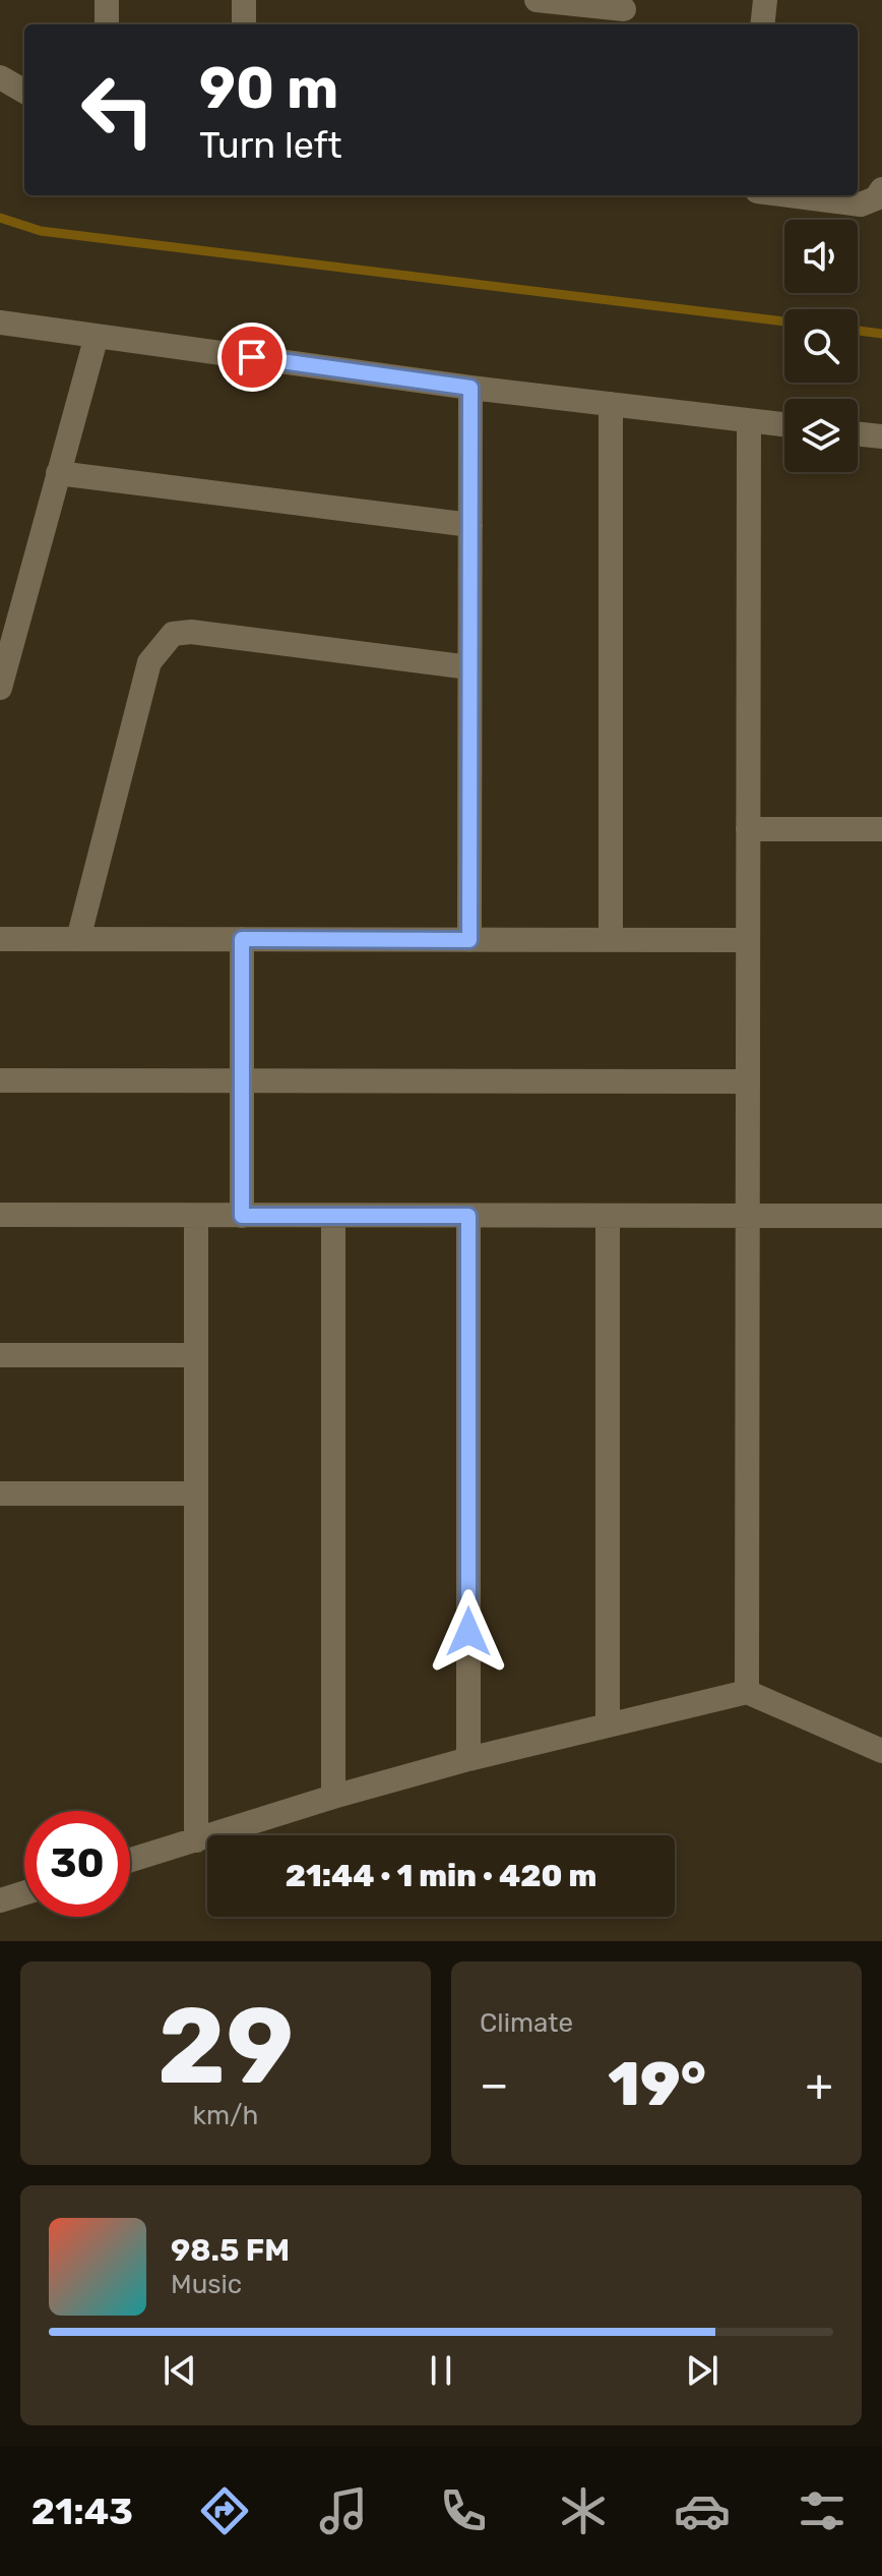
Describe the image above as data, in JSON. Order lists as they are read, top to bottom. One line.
{"page":{"turn":["90 m","Turn left"],"limit":"30","trip":"21:44 · 1 min · 420 m","tile":[["29","km/h"],"Climate"],"heat":["−","19°","+"],"song":["98.5 FM","Music"],"tabs":"21:43"}}
